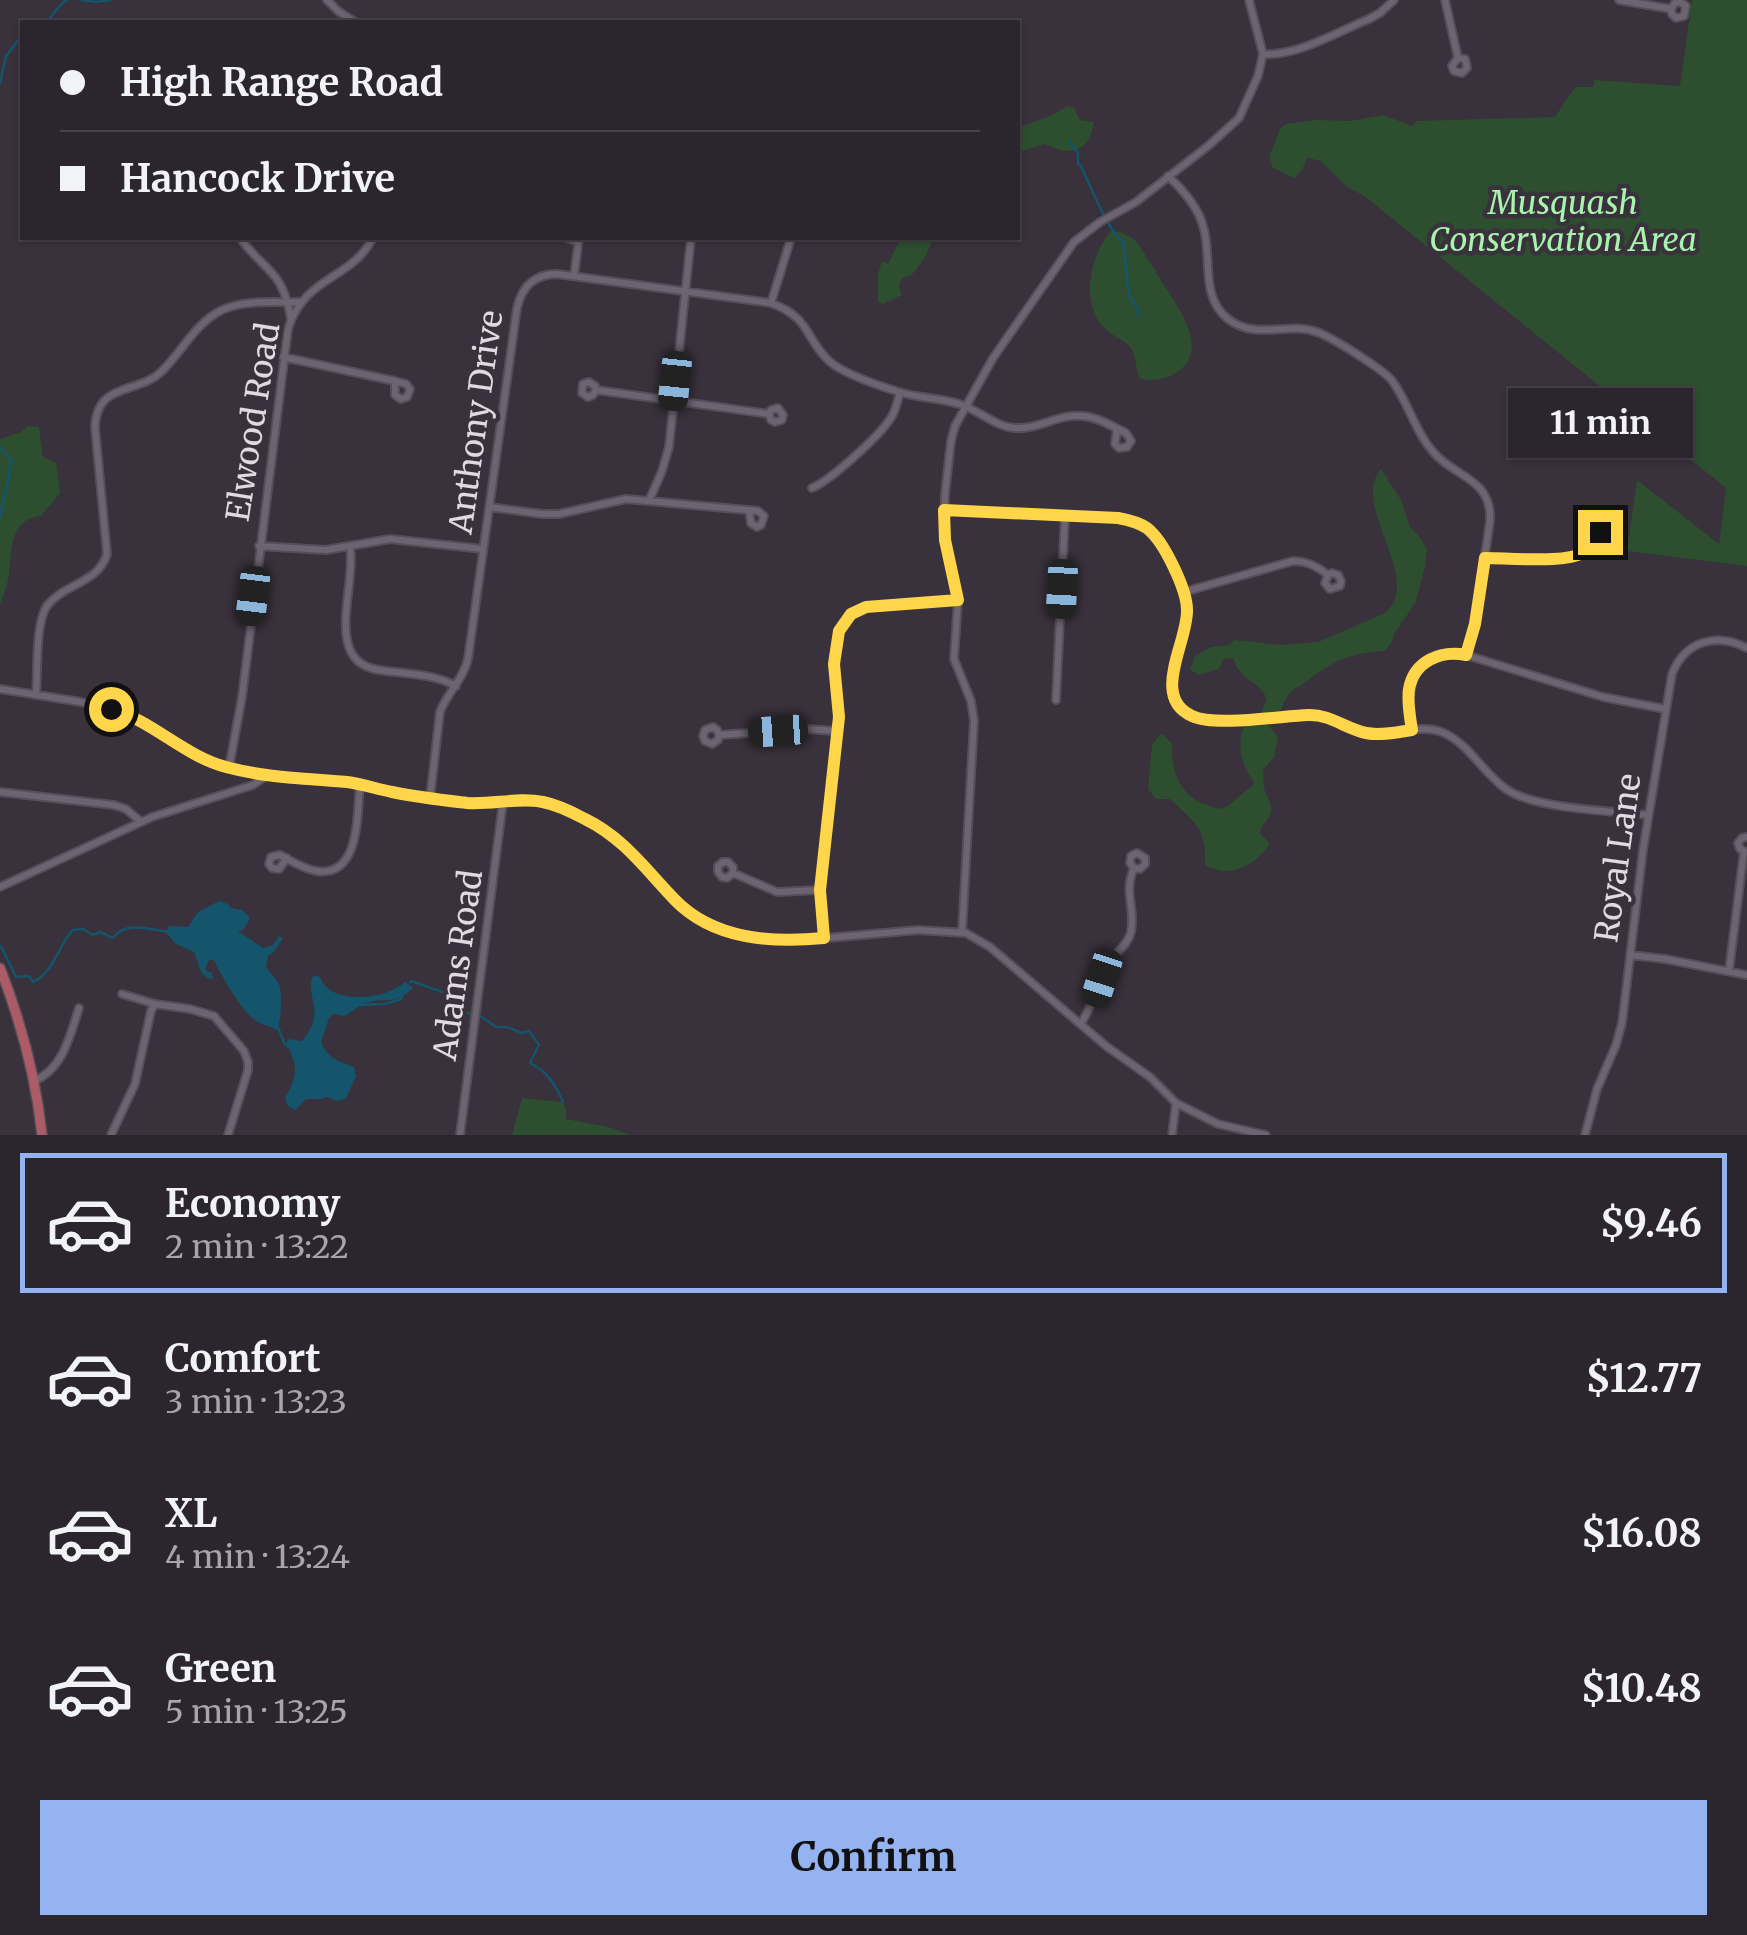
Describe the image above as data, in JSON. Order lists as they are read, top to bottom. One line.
{"streets":{"street":["Elwood Road","Anthony Drive","Royal Lane","Adams Road"]},"parks":["Musquash Conservation Area"],"page":{"banner":["High Range Road","Hancock Drive"],"bubble":"11 min","list":[{"name":"Economy","note":"2 min · 13:22","value":"$9.46"},{"name":"Comfort","note":"3 min · 13:23","value":"$12.77"},{"name":"XL","note":"4 min · 13:24","value":"$16.08"},{"name":"Green","note":"5 min · 13:25","value":"$10.48"}],"buttons":"Confirm"}}
